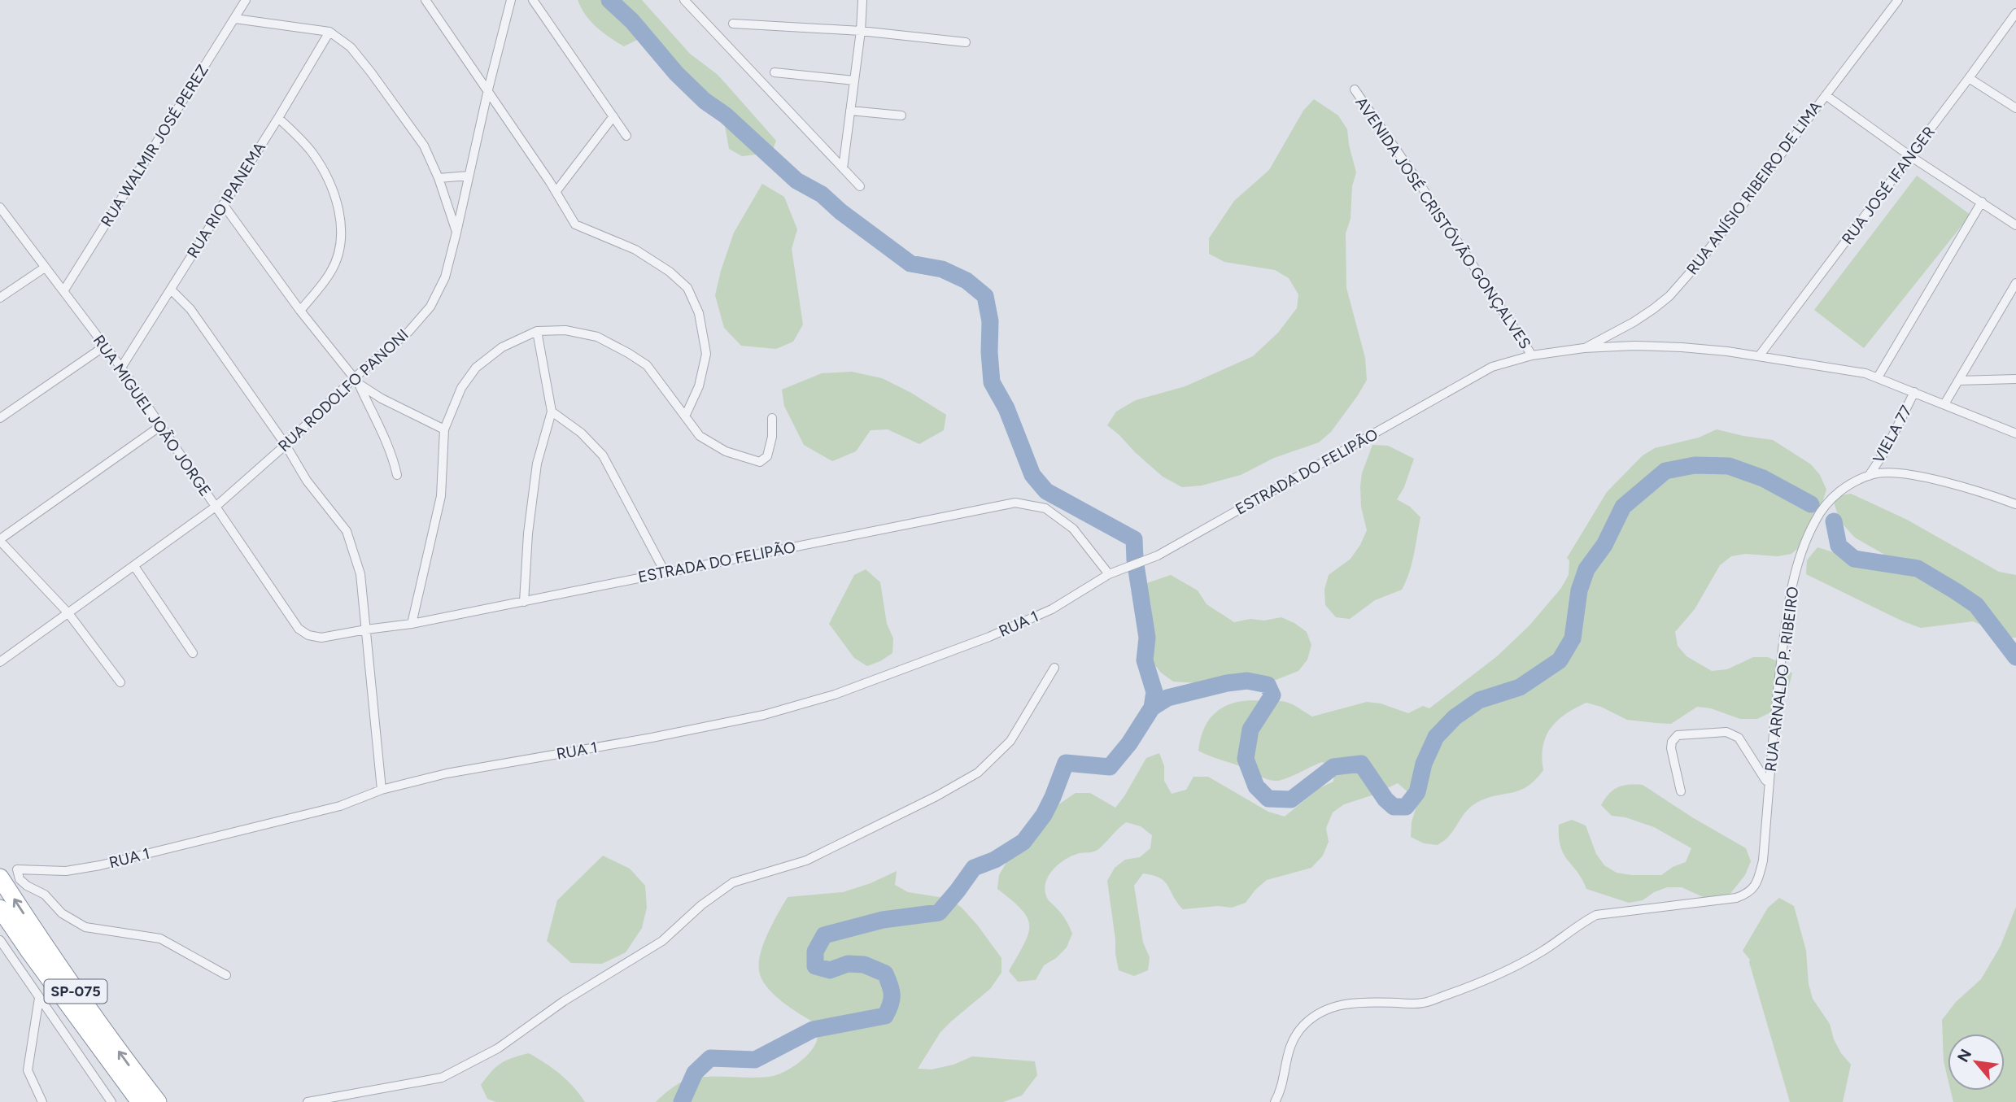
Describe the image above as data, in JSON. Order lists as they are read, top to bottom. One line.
{"streets":{"highway":["SP-075"],"street":["RUA WALMIR JOSÉ PEREZ","RUA JOSÉ IFANGER","RUA ANÍSIO RIBEIRO DE LIMA","RUA RIO IPANEMA","AVENIDA JOSÉ CRISTÓVÃO GONÇALVES","RUA RODOLFO PANONI","RUA MIGUEL JOÃO JORGE","VIELA 77","ESTRADA DO FELIPÃO","RUA 1","RUA ARNALDO P. RIBEIRO"]},"crossings":[["RUA WALMIR JOSÉ PEREZ","RUA MIGUEL JOÃO JORGE"],["RUA ANÍSIO RIBEIRO DE LIMA","ESTRADA DO FELIPÃO"],["RUA RIO IPANEMA","RUA MIGUEL JOÃO JORGE"],["AVENIDA JOSÉ CRISTÓVÃO GONÇALVES","ESTRADA DO FELIPÃO"],["RUA RODOLFO PANONI","RUA MIGUEL JOÃO JORGE"],["RUA MIGUEL JOÃO JORGE","ESTRADA DO FELIPÃO"],["VIELA 77","RUA ARNALDO P. RIBEIRO"],["ESTRADA DO FELIPÃO","RUA 1"]],"north":"top left"}
